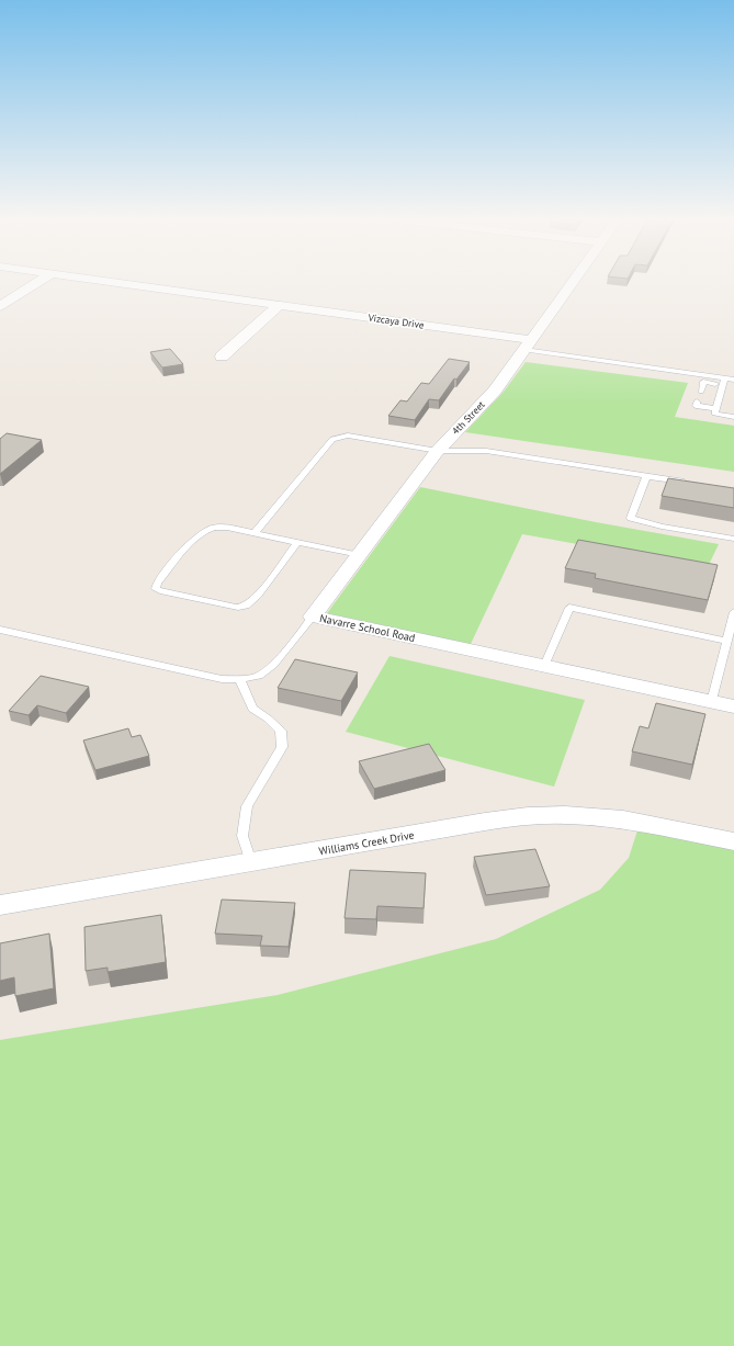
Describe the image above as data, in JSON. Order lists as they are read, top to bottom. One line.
{"streets":{"street":["Vizcaya Drive","4th Street","Navarre School Road","Williams Creek Drive"]},"crossings":[["Vizcaya Drive","4th Street"],["4th Street","Navarre School Road"]]}
